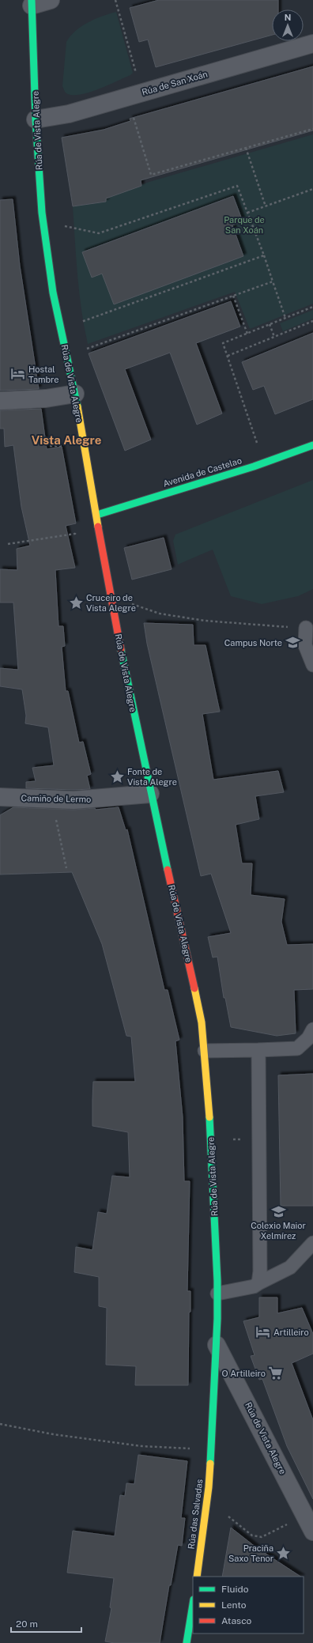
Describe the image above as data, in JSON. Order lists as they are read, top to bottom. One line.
{"streets":{"main road":["Rúa de Vista Alegre","Avenida de Castelao","Rúa das Salvadas"],"street":["Rúa de San Xoán","Camiño de Lermo"]},"crossings":[["Rúa de San Xoán","Rúa de Vista Alegre"],["Rúa de Vista Alegre","Avenida de Castelao"],["Rúa de Vista Alegre","Camiño de Lermo"],["Rúa de Vista Alegre","Rúa das Salvadas"]],"districts":["Vista Alegre"],"parks":["Parque de San Xoán"],"places":{"hotel":["Hostal Tambre","Artilleiro"],"place":["Cruceiro de Vista Alegre","Fonte de Vista Alegre","Praciña Saxo Tenor"],"school or university":["Campus Norte","Colexio Maior Xelmírez"],"supermarket":["O Artilleiro"]},"legend":["Fluido","Lento","Atasco"],"scale_bar":"20 m","north":"top"}
